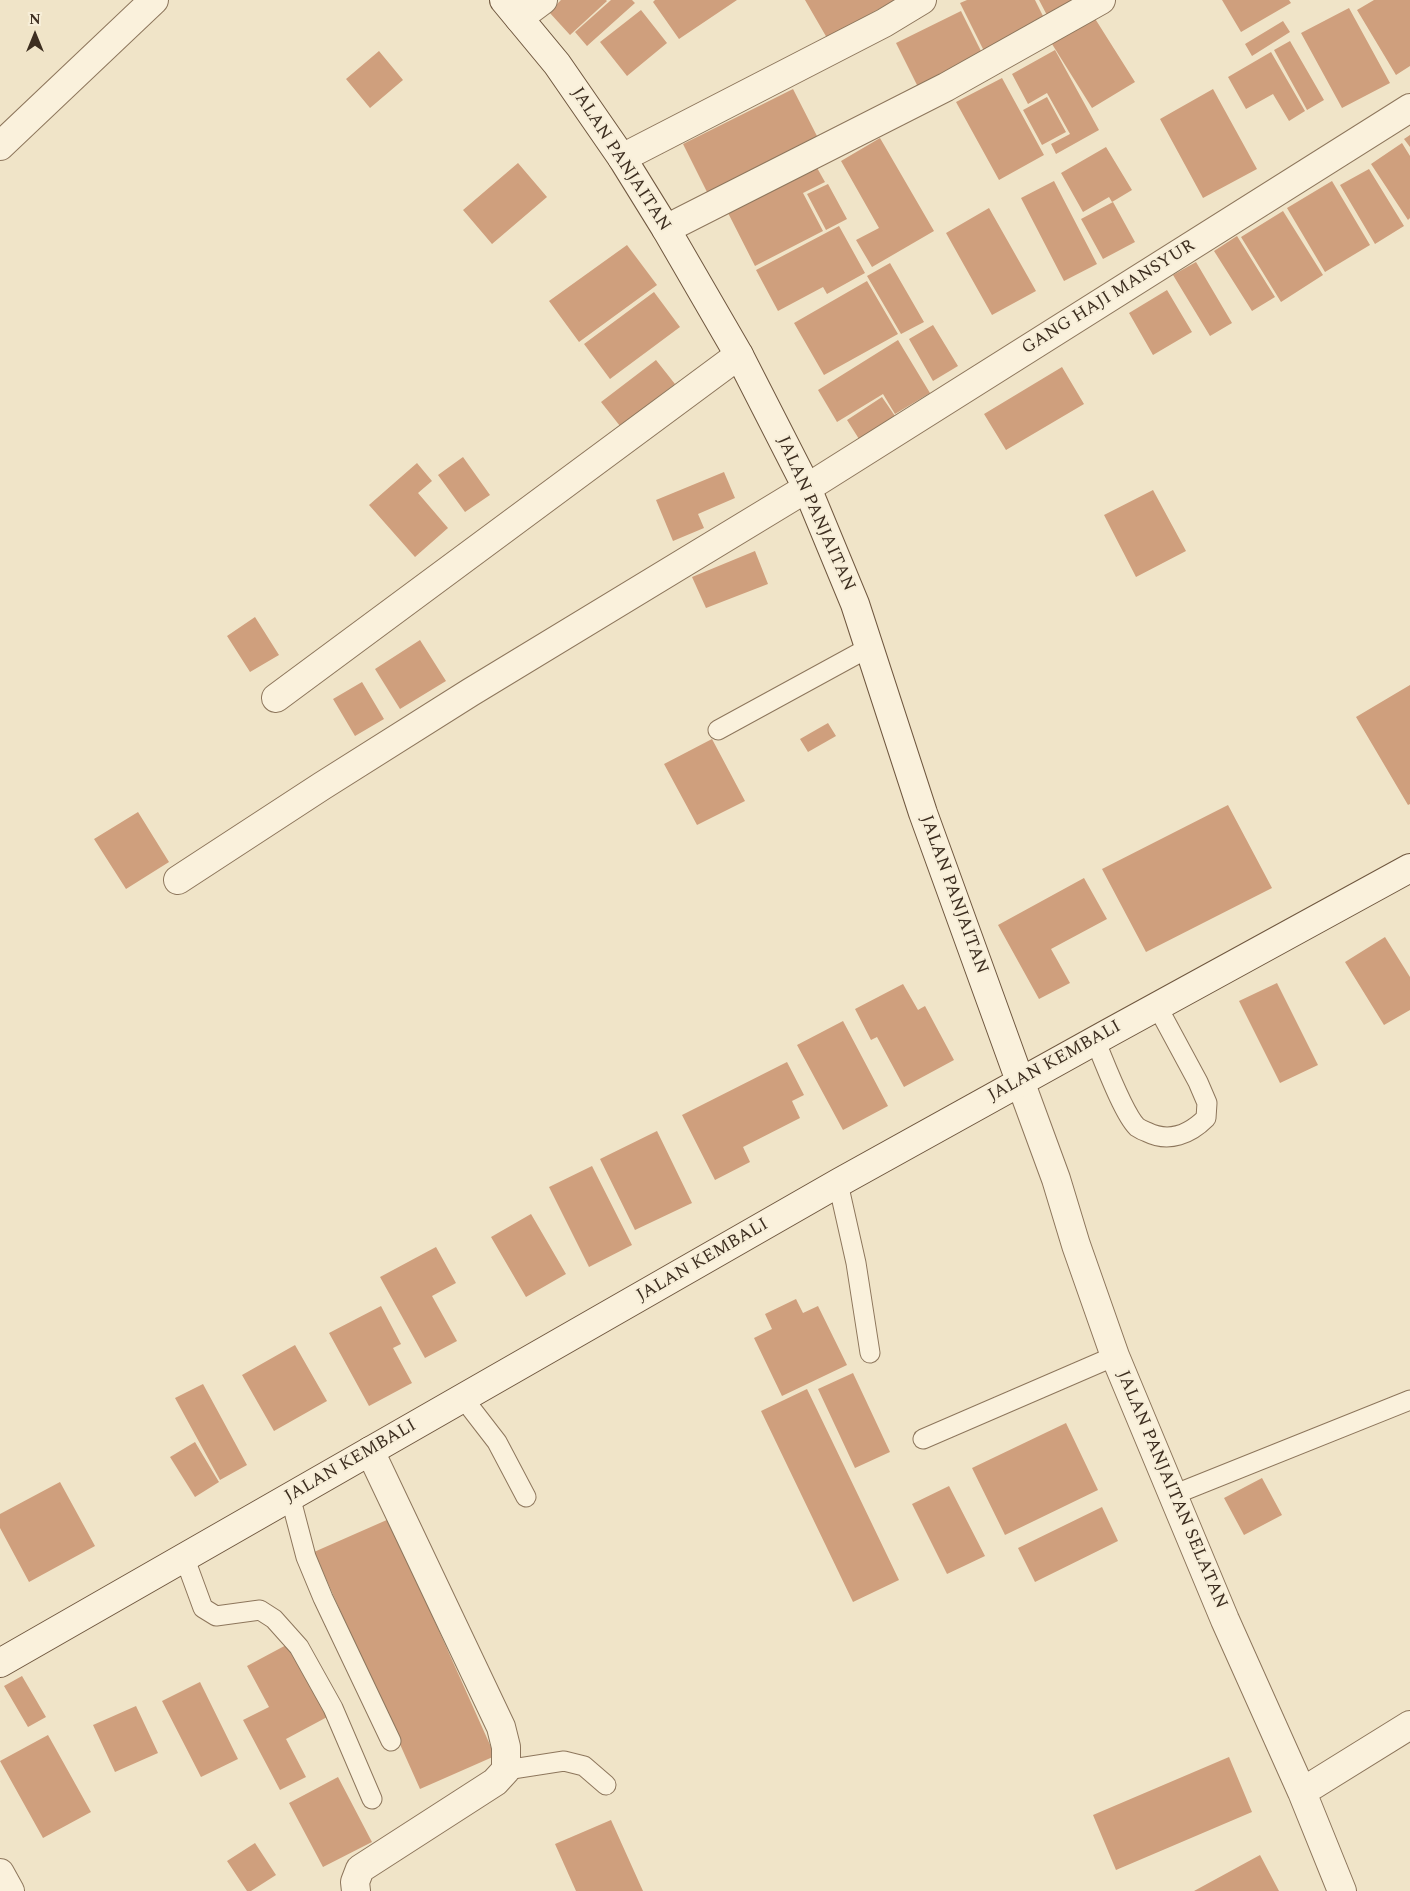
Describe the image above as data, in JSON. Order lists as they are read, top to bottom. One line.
{"streets":{"street":["JALAN PANJAITAN","GANG HAJI MANSYUR","JALAN KEMBALI","JALAN PANJAITAN SELATAN"]},"crossings":[["JALAN PANJAITAN","GANG HAJI MANSYUR"],["JALAN PANJAITAN","JALAN KEMBALI"],["JALAN PANJAITAN","JALAN PANJAITAN SELATAN"],["JALAN KEMBALI","JALAN PANJAITAN SELATAN"]],"north":"top"}
